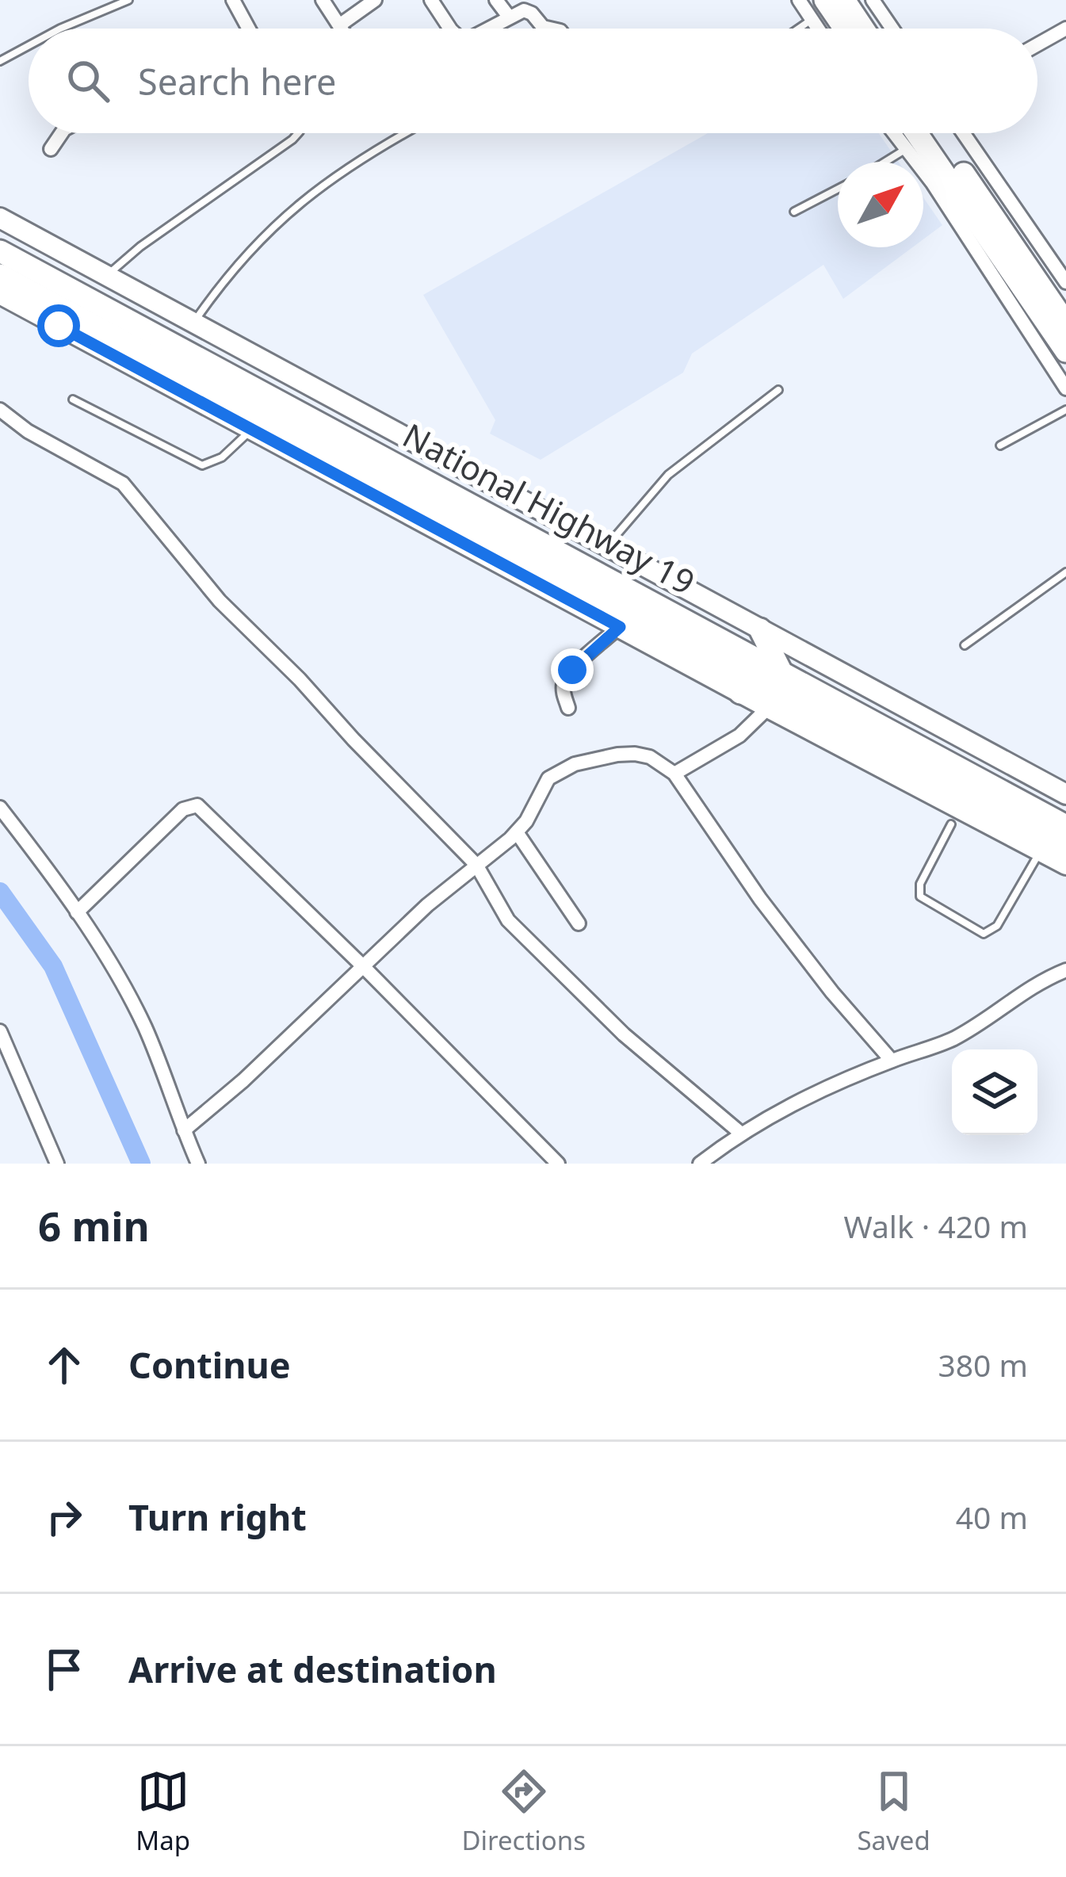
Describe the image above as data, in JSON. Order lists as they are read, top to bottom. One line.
{"streets":{"highway":["National Highway 19"]},"north":"top right","page":{"search":"Search here","heading":["6 min","Walk · 420 m"],"list":[["Continue","380 m"],["Turn right","40 m"],"Arrive at destination"],"nav":["Map","Directions","Saved"]}}
